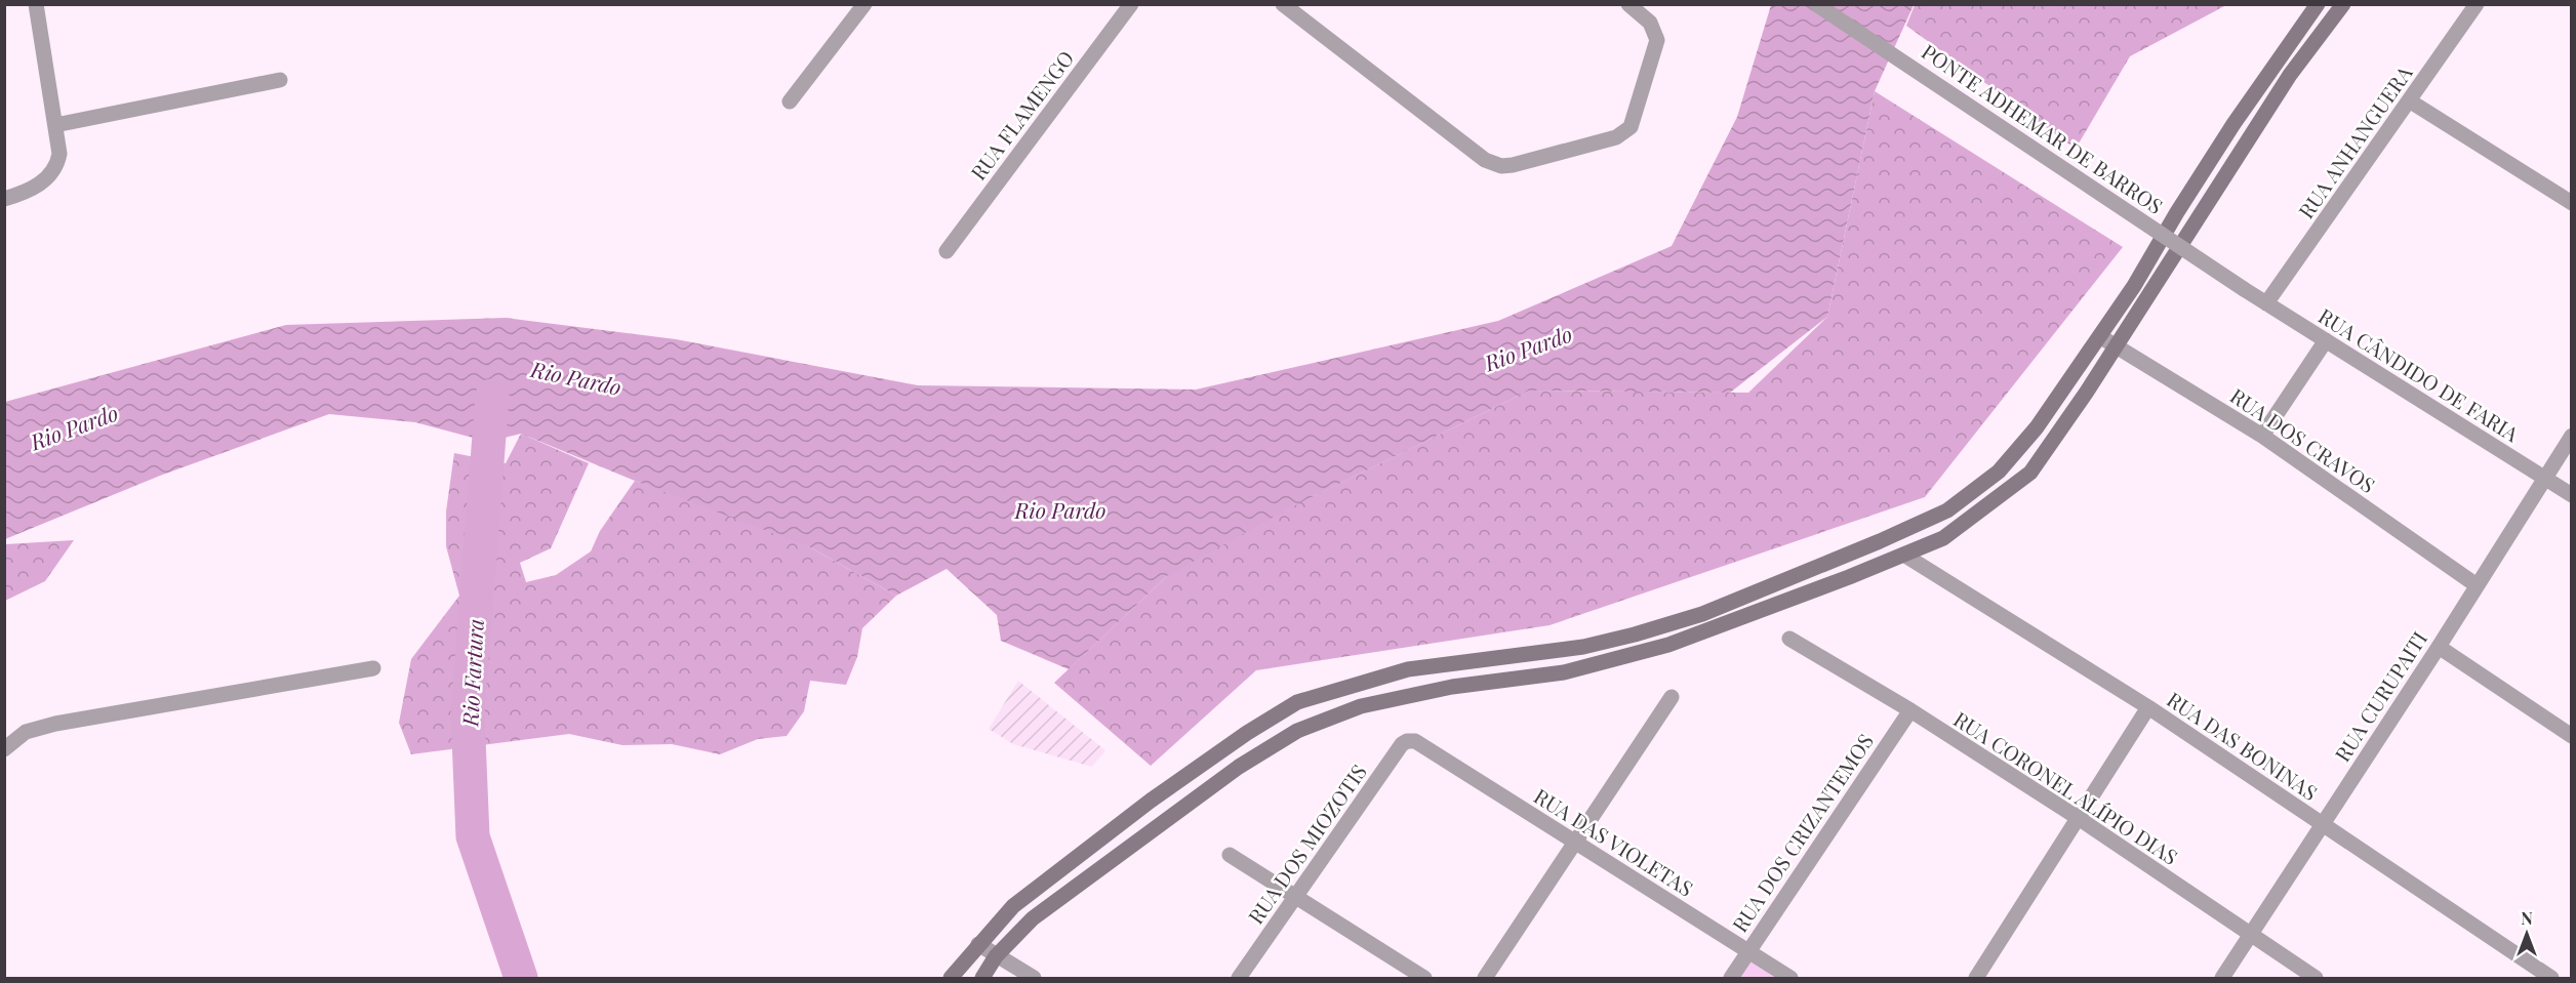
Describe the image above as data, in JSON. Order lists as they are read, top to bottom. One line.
{"streets":{"street":["RUA FLAMENGO","PONTE ADHEMAR DE BARROS","RUA ANHANGUERA","RUA CÂNDIDO DE FARIA","RUA DOS CRAVOS","RUA CURUPAITI","RUA DAS BONINAS","RUA CORONEL ALÍPIO DIAS","RUA DOS CRIZANTEMOS","RUA DAS VIOLETAS","RUA DOS MIOZOTIS"]},"crossings":[["PONTE ADHEMAR DE BARROS","RUA CÂNDIDO DE FARIA"],["RUA ANHANGUERA","RUA CÂNDIDO DE FARIA"],["RUA CÂNDIDO DE FARIA","RUA CURUPAITI"],["RUA DOS CRAVOS","RUA CURUPAITI"],["RUA CURUPAITI","RUA DAS BONINAS"],["RUA CURUPAITI","RUA CORONEL ALÍPIO DIAS"],["RUA CORONEL ALÍPIO DIAS","RUA DOS CRIZANTEMOS"],["RUA DOS CRIZANTEMOS","RUA DAS VIOLETAS"],["RUA DAS VIOLETAS","RUA DOS MIOZOTIS"]],"water":["Rio Pardo","Rio Fartura"],"north":"top"}
